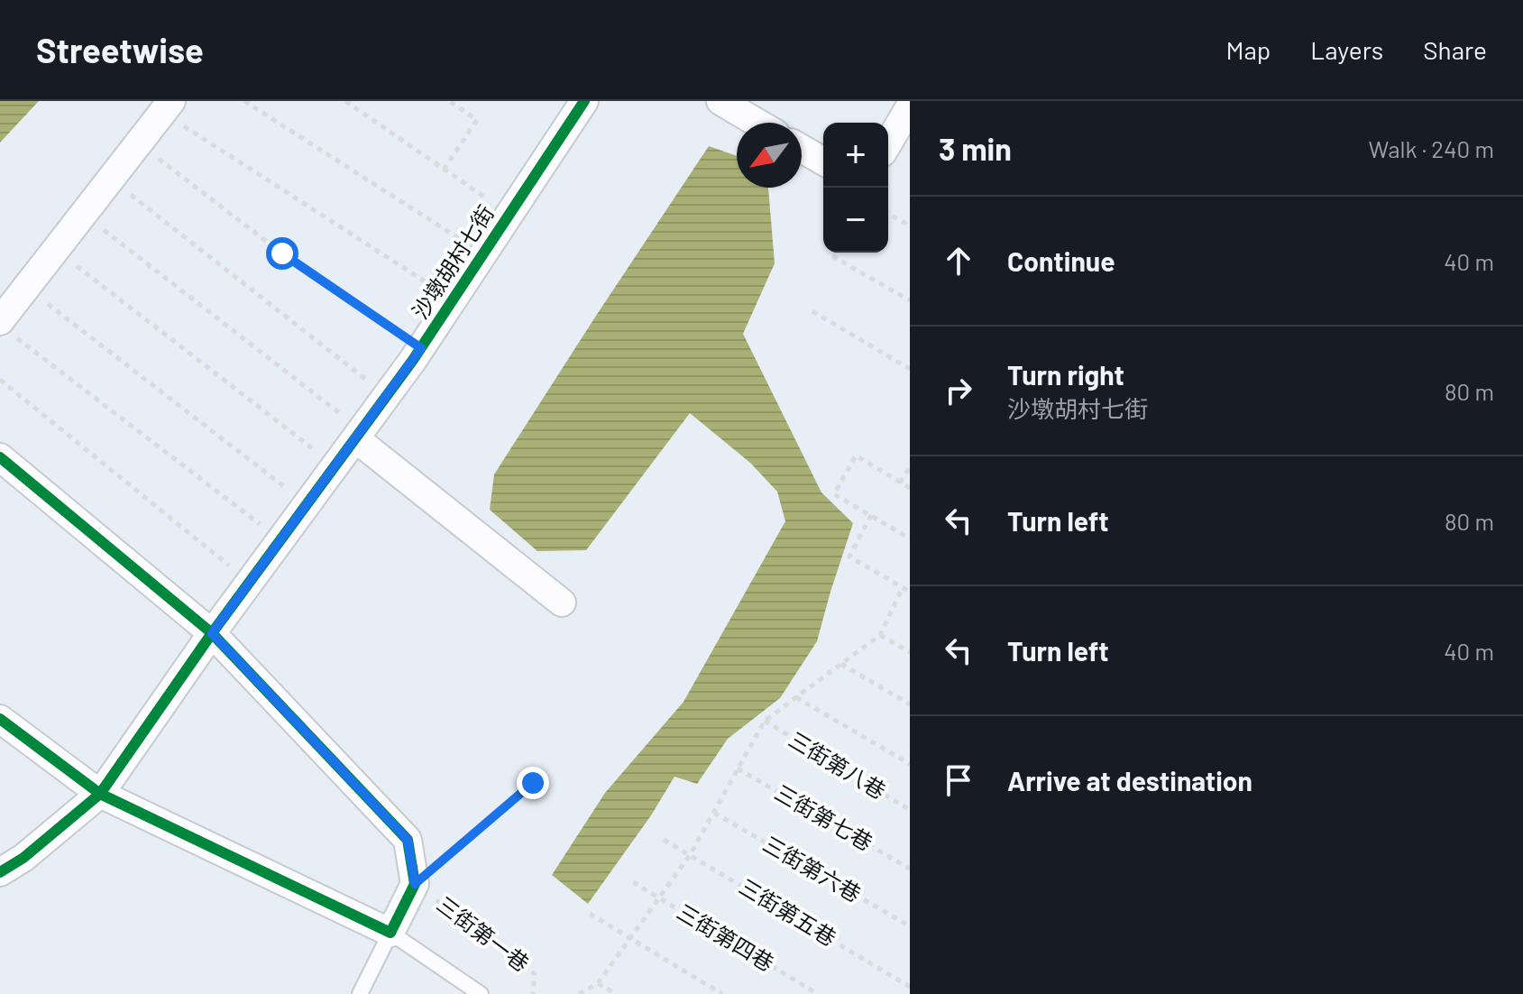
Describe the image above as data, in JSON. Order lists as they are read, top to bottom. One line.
{"streets":{"street":["沙墩胡村七街"],"path":["三街第八巷","三街第七巷","三街第六巷","三街第五巷","三街第一巷","三街第四巷"]},"north":"bottom left","page":{"header":"Streetwise","nav":["Map","Layers","Share"],"heading":["3 min","Walk · 240 m"],"map_buttons":["+","−"],"list":[["Continue","40 m"],["Turn right","沙墩胡村七街","80 m"],["Turn left","80 m"],["Turn left","40 m"],"Arrive at destination"]}}
